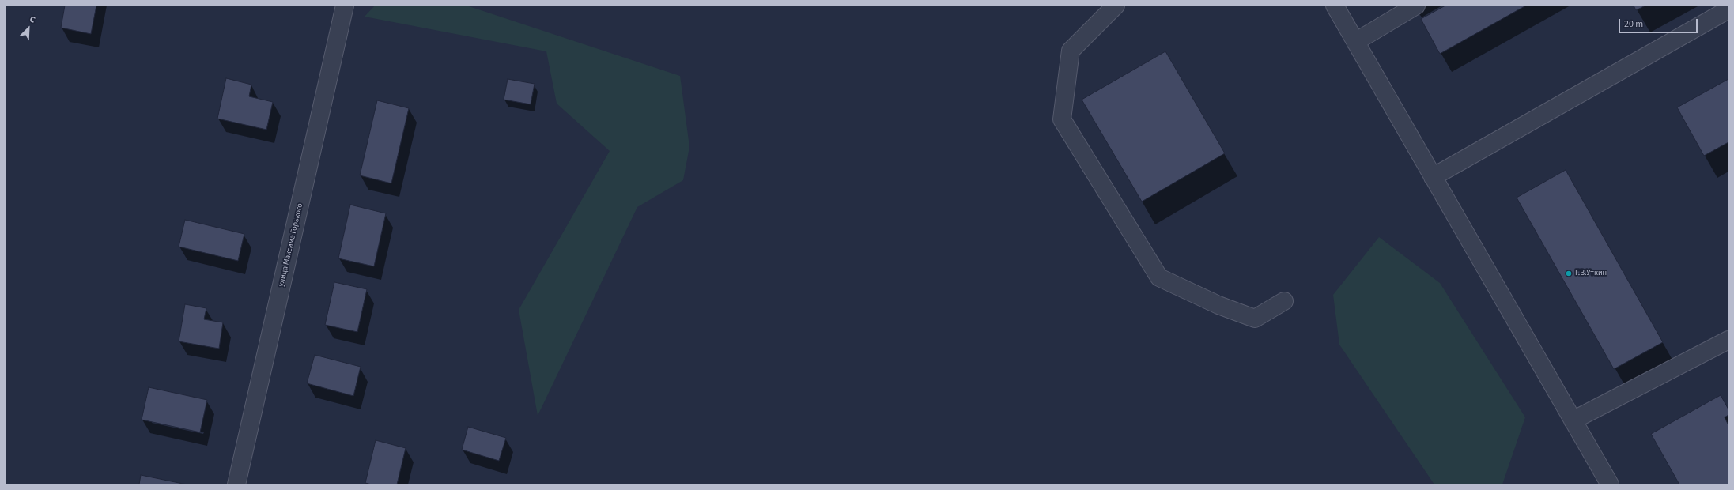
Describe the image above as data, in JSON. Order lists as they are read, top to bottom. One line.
{"streets":{"street":["улица Максима Горького"]},"places":["Г.В.Уткин"],"scale_bar":"20 m","north":"top right"}
